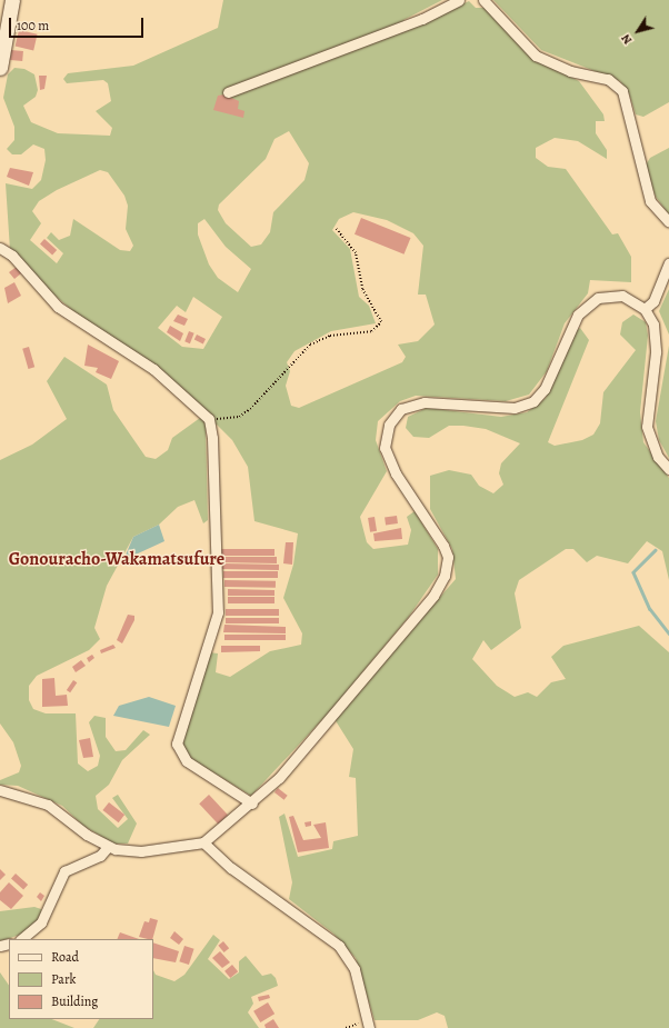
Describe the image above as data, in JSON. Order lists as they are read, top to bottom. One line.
{"districts":["Gonouracho-Wakamatsufure"],"legend":["Road","Park","Building"],"scale_bar":"100 m","north":"bottom left"}
